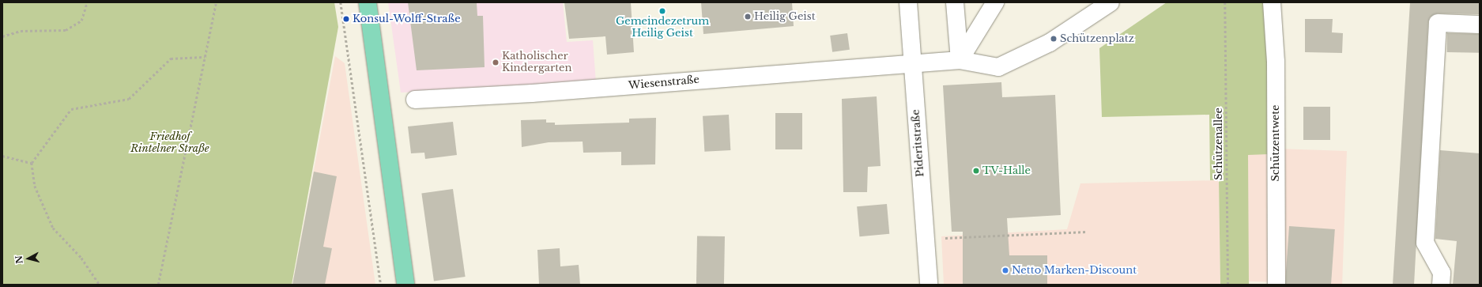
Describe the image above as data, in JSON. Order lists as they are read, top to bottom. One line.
{"streets":{"street":["Wiesenstraße","Pideritstraße","Schützentwete"],"path":["Schützenallee"]},"crossings":[["Wiesenstraße","Pideritstraße"]],"parks":["Friedhof Rintelner Straße"],"places":["Gemeindezetrum Heilig Geist","Heilig Geist","Konsul-Wolff-Straße","Schützenplatz","Katholischer Kindergarten","TV-Halle","Netto Marken-Discount"],"north":"left"}
